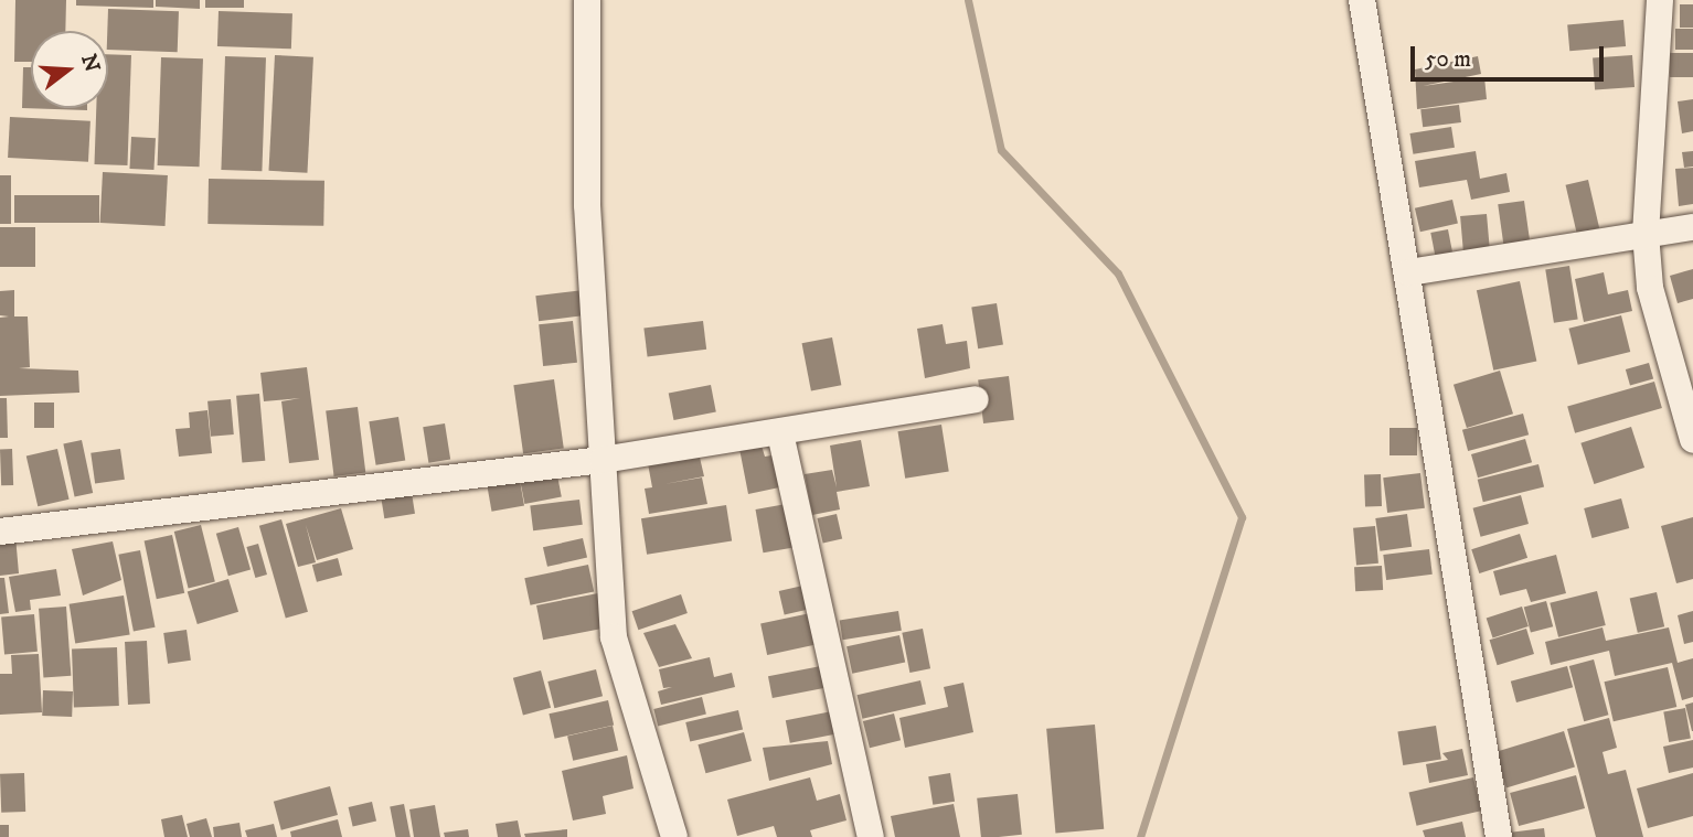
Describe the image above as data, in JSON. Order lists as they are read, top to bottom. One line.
{"scale_bar":"50 m","north":"right"}
